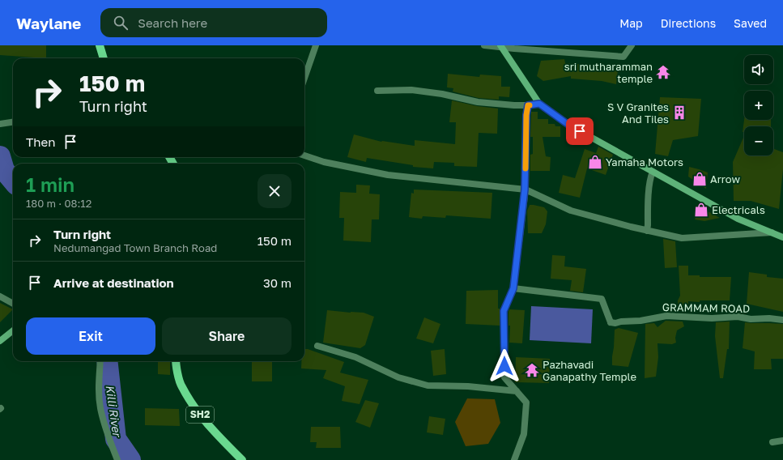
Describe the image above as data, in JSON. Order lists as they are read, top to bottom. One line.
{"streets":{"main road":["SH2"],"street":["GRAMMAM ROAD"]},"water":["Killi River"],"places":{"temple":["sri mutharamman temple","Pazhavadi Ganapathy Temple"],"building":["S V Granites And Tiles"],"shop":["Yamaha Motors","Arrow","Electricals"]},"page":{"header":"Waylane","search":"Search here","nav":["Map","Directions","Saved"],"map_buttons":["+","−"],"turn":["150 m","Turn right"],"then":"Then","heading":["1 min","180 m · 08:12"],"list":[{"name":"Turn right","note":"Nedumangad Town Branch Road","value":"150 m"},{"name":"Arrive at destination","value":"30 m"}],"buttons":["Exit","Share"]}}
